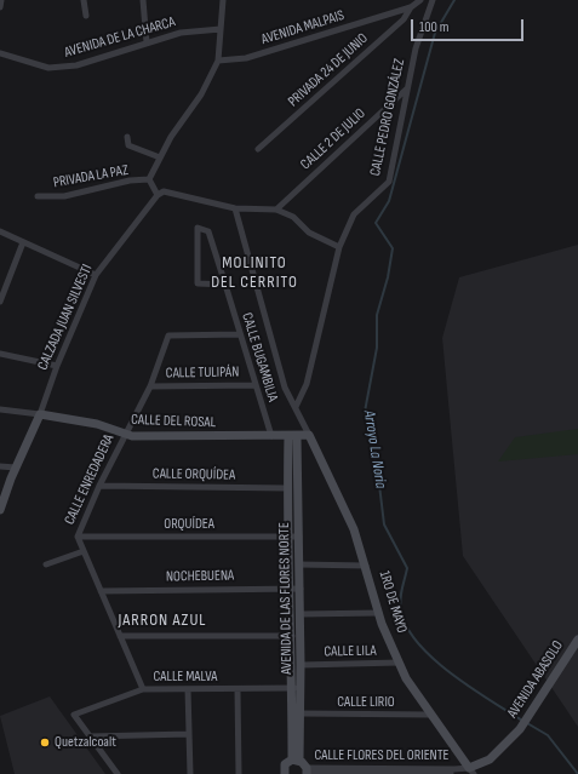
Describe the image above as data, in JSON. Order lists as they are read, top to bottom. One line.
{"streets":{"street":["AVENIDA MALPAIS","AVENIDA DE LA CHARCA","PRIVADA 24 DE JUNIO","CALLE PEDRO GONZÁLEZ","CALLE 2 DE JULIO","PRIVADA LA PAZ","CALZADA JUAN SILVESTI","CALLE BUGAMBILIA","CALLE TULIPÁN","CALLE DEL ROSAL","CALLE ORQUÍDEA","CALLE ENREDADERA","ORQUÍDEA","NOCHEBUENA","AVENIDA DE LAS FLORES NORTE","1RO DE MAYO","CALLE LILA","CALLE MALVA","AVENIDA ABASOLO","CALLE LIRIO","CALLE FLORES DEL ORIENTE"]},"crossings":[["AVENIDA MALPAIS","PRIVADA 24 DE JUNIO"],["CALLE PEDRO GONZÁLEZ","CALLE 2 DE JULIO"],["CALZADA JUAN SILVESTI","CALLE DEL ROSAL"],["CALLE BUGAMBILIA","CALLE TULIPÁN"],["CALLE BUGAMBILIA","CALLE DEL ROSAL"],["CALLE BUGAMBILIA","CALLE ENREDADERA"],["CALLE TULIPÁN","CALLE ENREDADERA"],["CALLE DEL ROSAL","CALLE ENREDADERA"],["CALLE DEL ROSAL","AVENIDA DE LAS FLORES NORTE"],["CALLE DEL ROSAL","1RO DE MAYO"],["CALLE ORQUÍDEA","CALLE ENREDADERA"],["CALLE ORQUÍDEA","AVENIDA DE LAS FLORES NORTE"],["CALLE ENREDADERA","ORQUÍDEA"],["CALLE ENREDADERA","NOCHEBUENA"],["CALLE ENREDADERA","CALLE MALVA"],["ORQUÍDEA","AVENIDA DE LAS FLORES NORTE"],["NOCHEBUENA","AVENIDA DE LAS FLORES NORTE"],["AVENIDA DE LAS FLORES NORTE","CALLE LILA"],["AVENIDA DE LAS FLORES NORTE","CALLE MALVA"],["AVENIDA DE LAS FLORES NORTE","CALLE LIRIO"],["1RO DE MAYO","CALLE LILA"],["1RO DE MAYO","AVENIDA ABASOLO"],["1RO DE MAYO","CALLE LIRIO"],["1RO DE MAYO","CALLE FLORES DEL ORIENTE"],["AVENIDA ABASOLO","CALLE FLORES DEL ORIENTE"]],"districts":["MOLINITO DEL CERRITO","JARRON AZUL"],"water":["Arroyo La Noria"],"places":["Quetzalcoalt"],"scale_bar":"100 m"}
